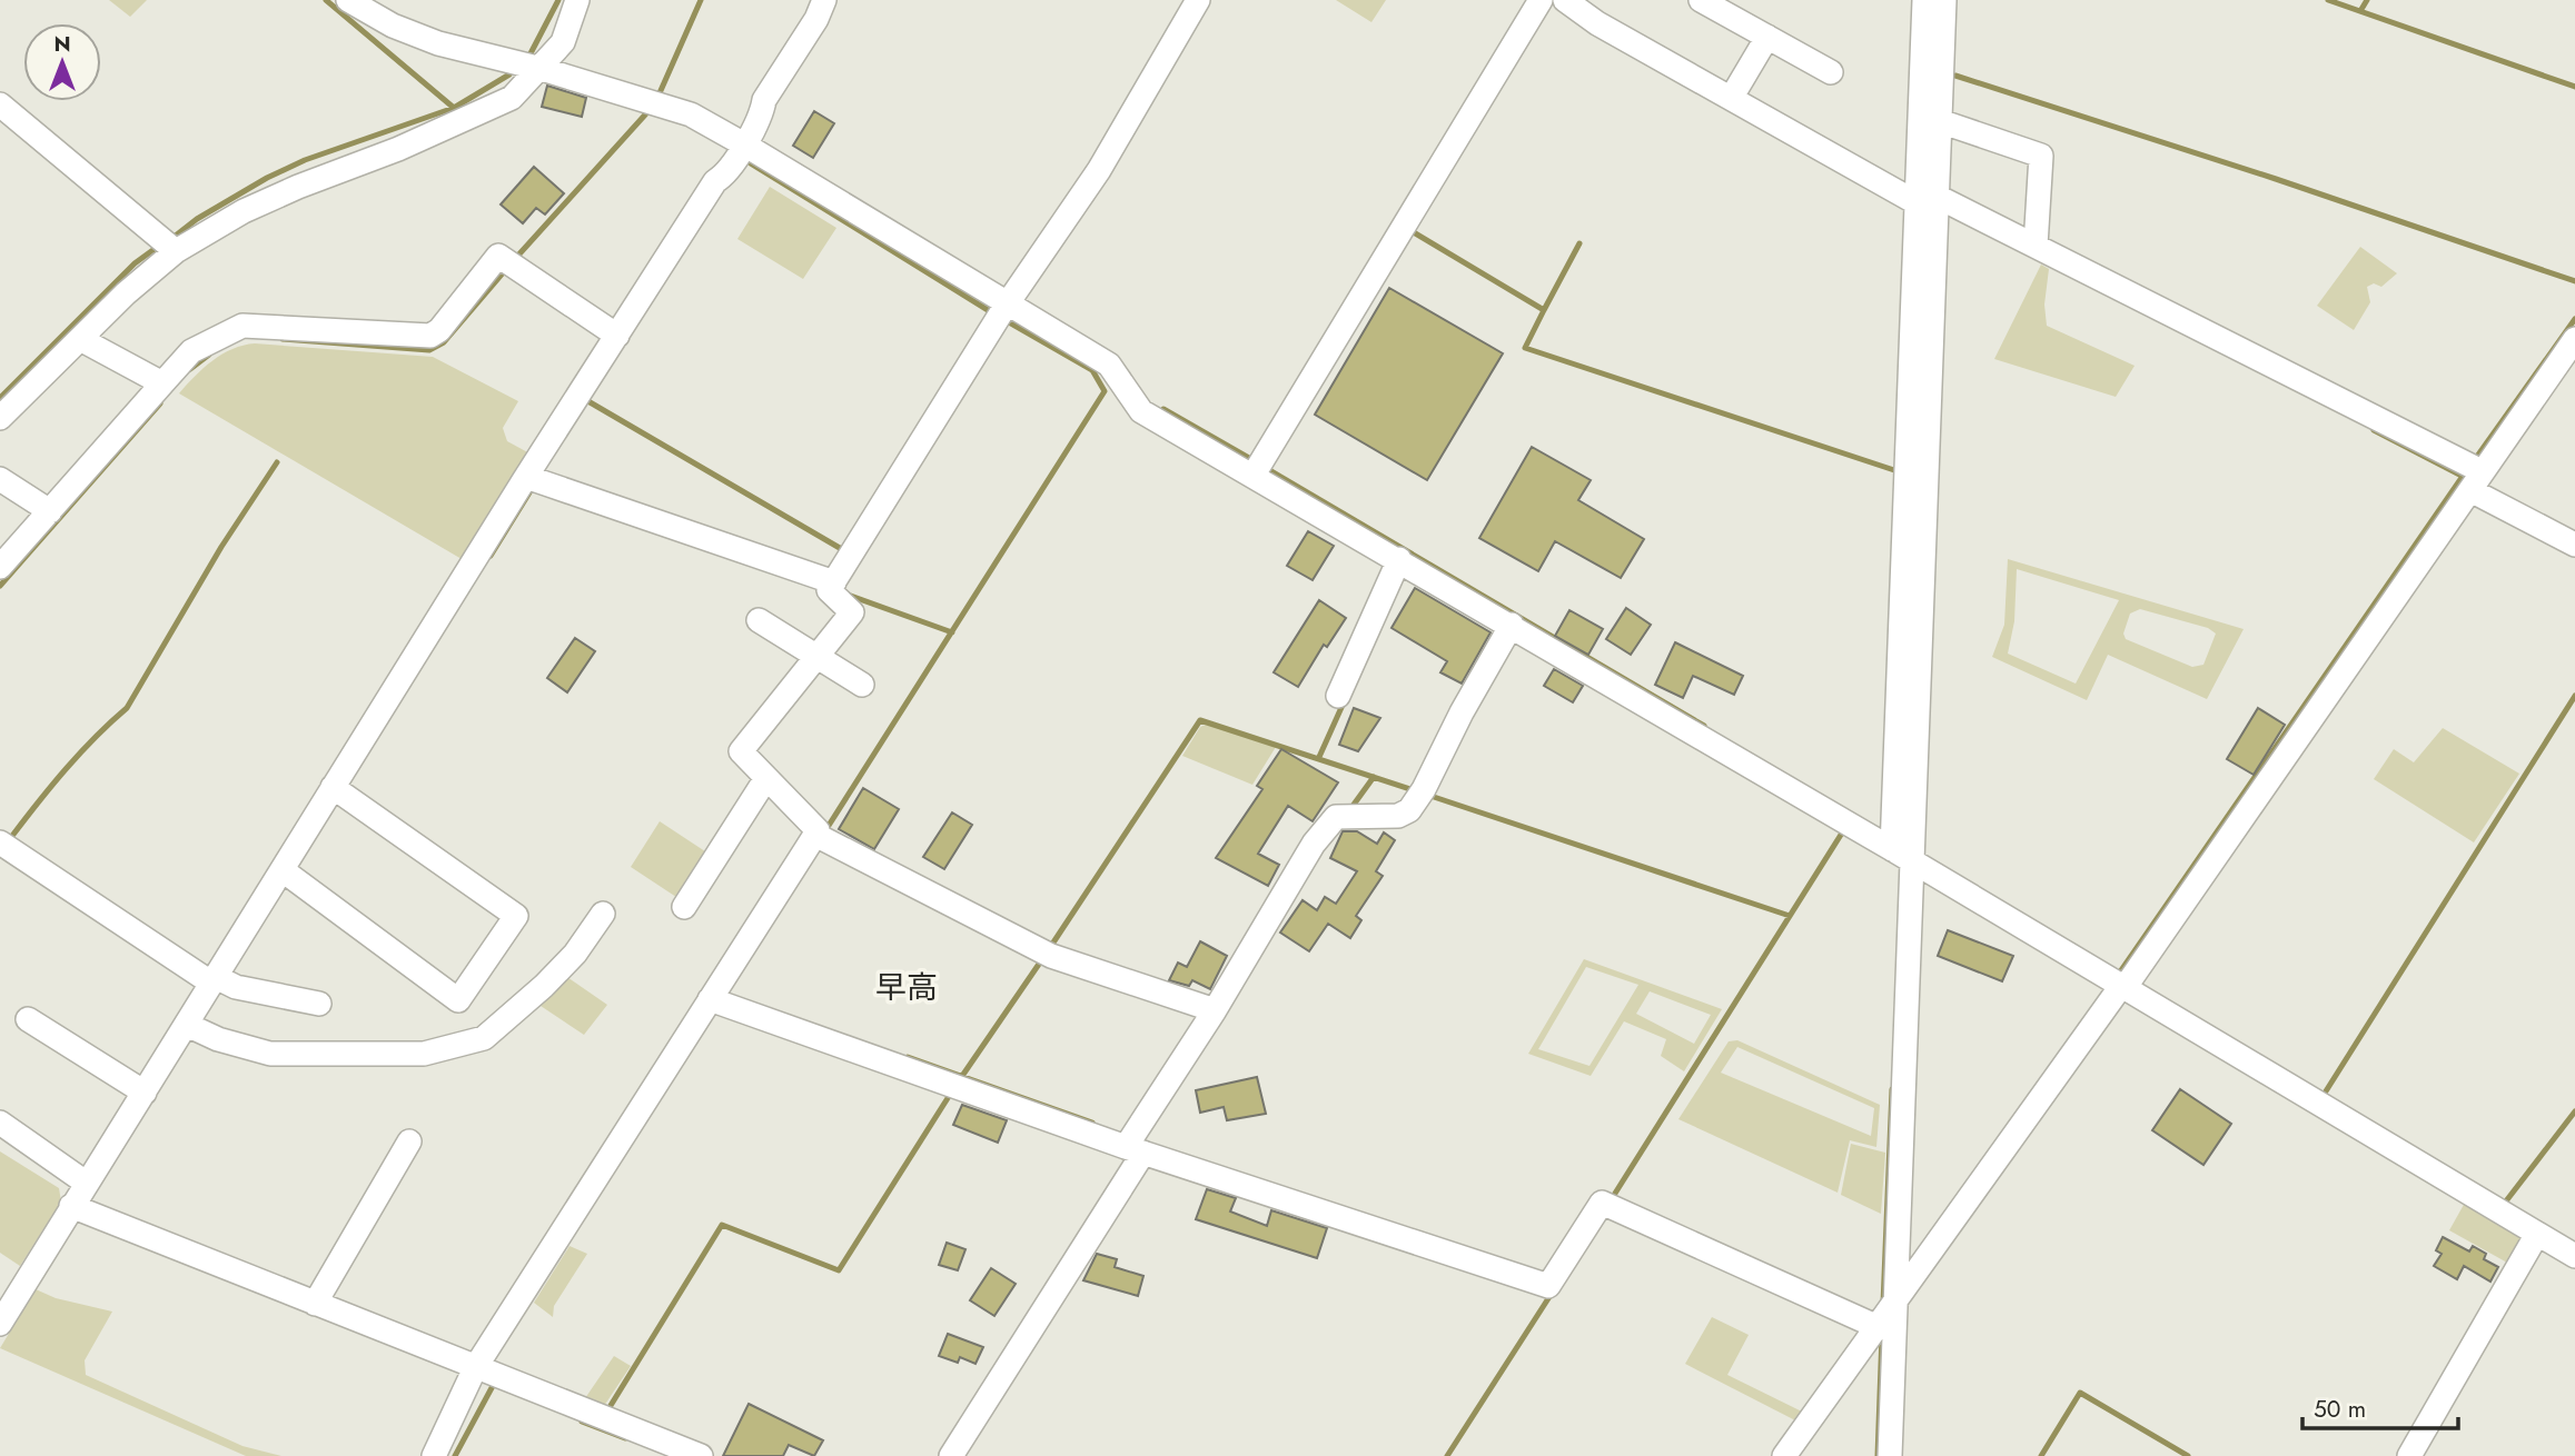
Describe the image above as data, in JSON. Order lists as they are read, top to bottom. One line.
{"districts":["早高"],"scale_bar":"50 m","north":"top"}
